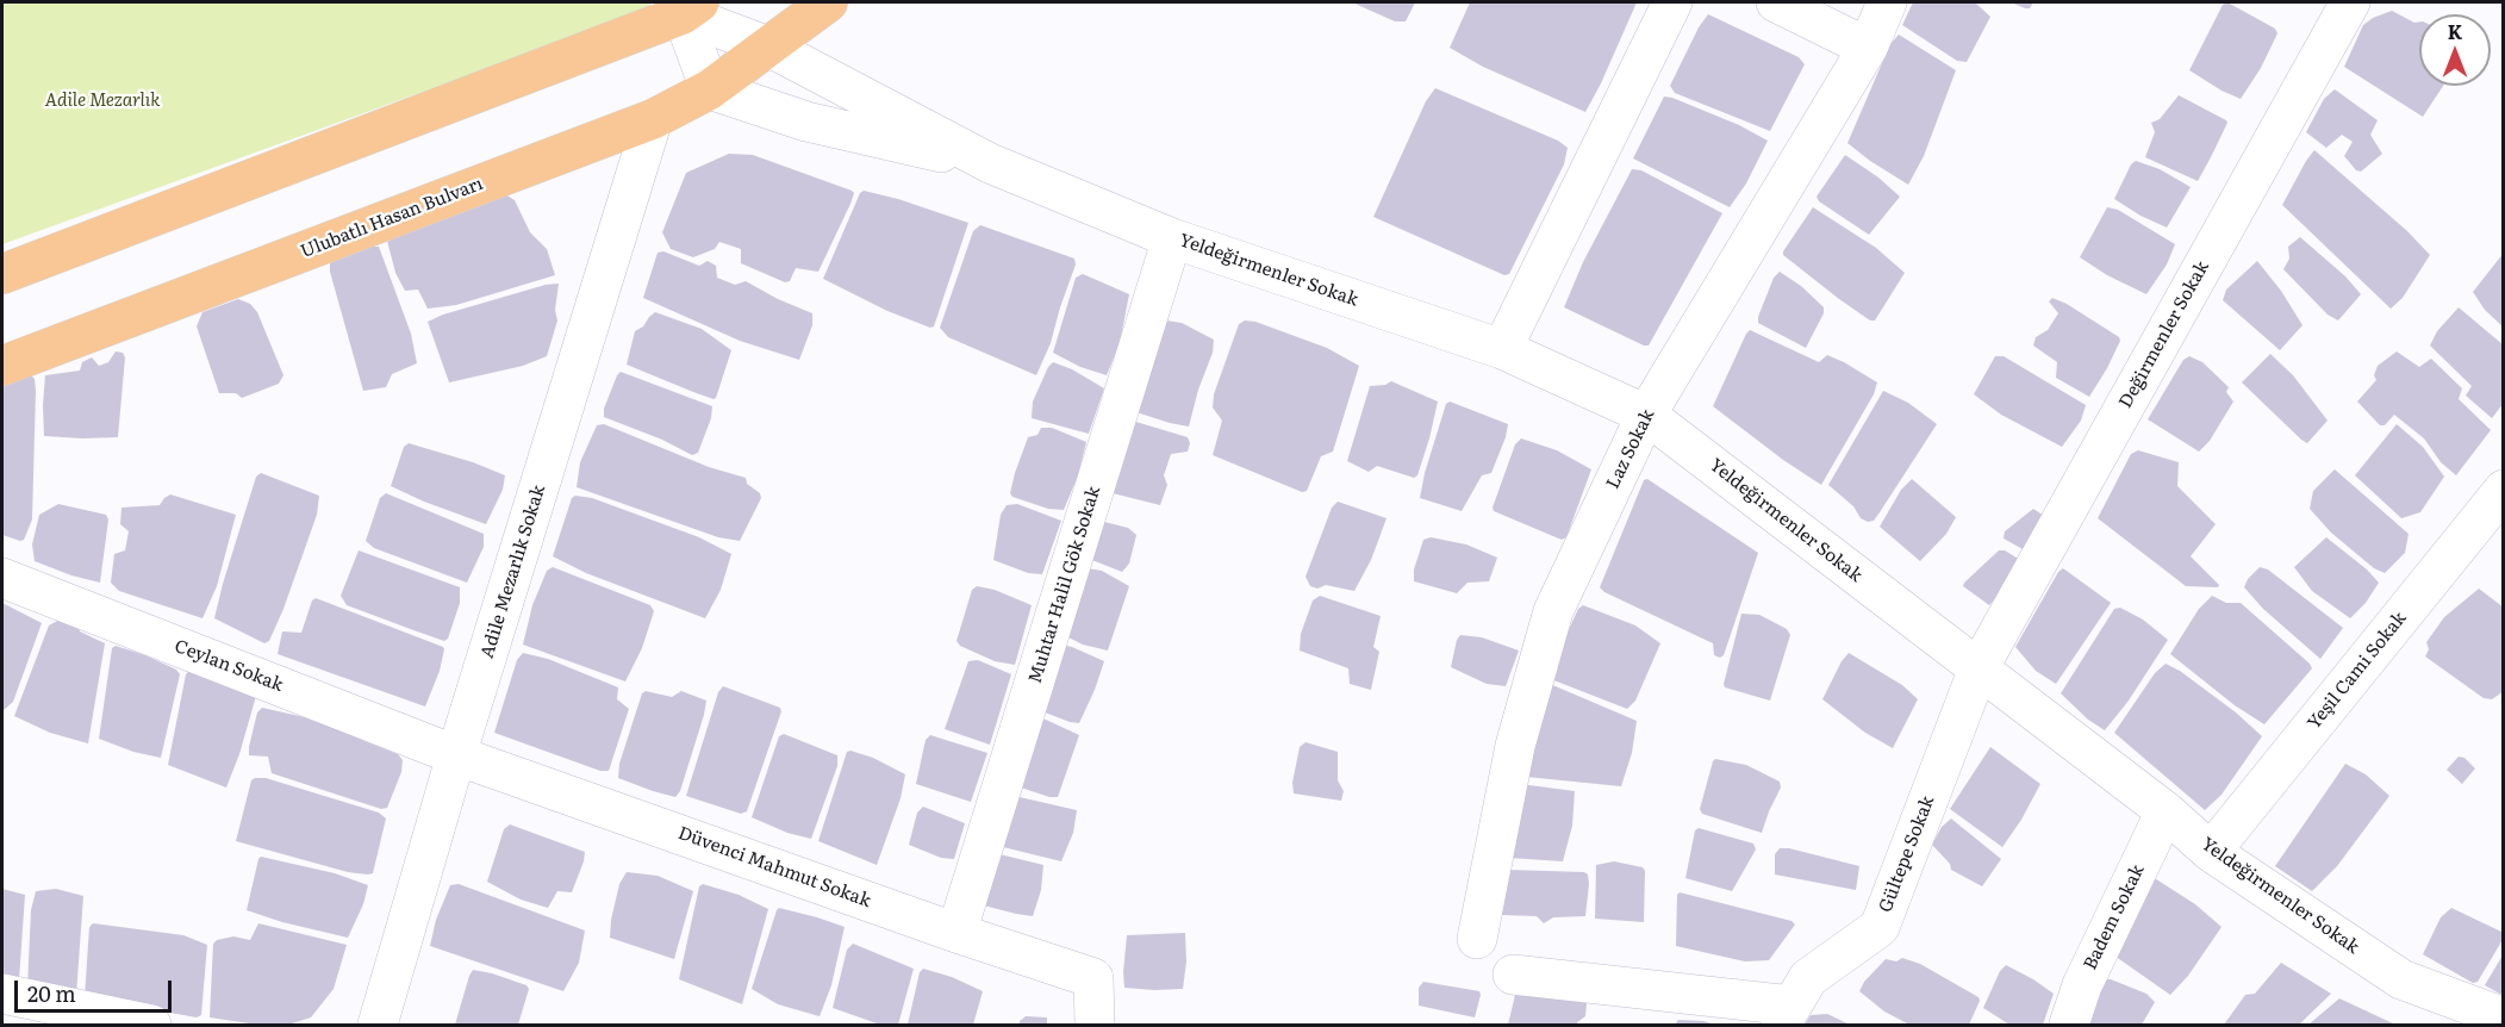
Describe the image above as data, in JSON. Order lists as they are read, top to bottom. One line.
{"streets":{"main road":["Ulubatlı Hasan Bulvarı"],"street":["Yeldeğirmenler Sokak","Değirmenler Sokak","Laz Sokak","Adile Mezarlık Sokak","Muhtar Halil Gök Sokak","Ceylan Sokak","Yeşil Cami Sokak","Gültepe Sokak","Düvenci Mahmut Sokak","Badem Sokak"]},"crossings":[["Ulubatlı Hasan Bulvarı","Yeldeğirmenler Sokak"],["Ulubatlı Hasan Bulvarı","Adile Mezarlık Sokak"],["Yeldeğirmenler Sokak","Değirmenler Sokak"],["Yeldeğirmenler Sokak","Laz Sokak"],["Yeldeğirmenler Sokak","Muhtar Halil Gök Sokak"],["Yeldeğirmenler Sokak","Yeşil Cami Sokak"],["Yeldeğirmenler Sokak","Gültepe Sokak"],["Yeldeğirmenler Sokak","Badem Sokak"],["Değirmenler Sokak","Gültepe Sokak"],["Adile Mezarlık Sokak","Ceylan Sokak"],["Adile Mezarlık Sokak","Düvenci Mahmut Sokak"],["Muhtar Halil Gök Sokak","Düvenci Mahmut Sokak"],["Ceylan Sokak","Düvenci Mahmut Sokak"]],"parks":["Adile Mezarlık"],"scale_bar":"20 m","north":"top"}
